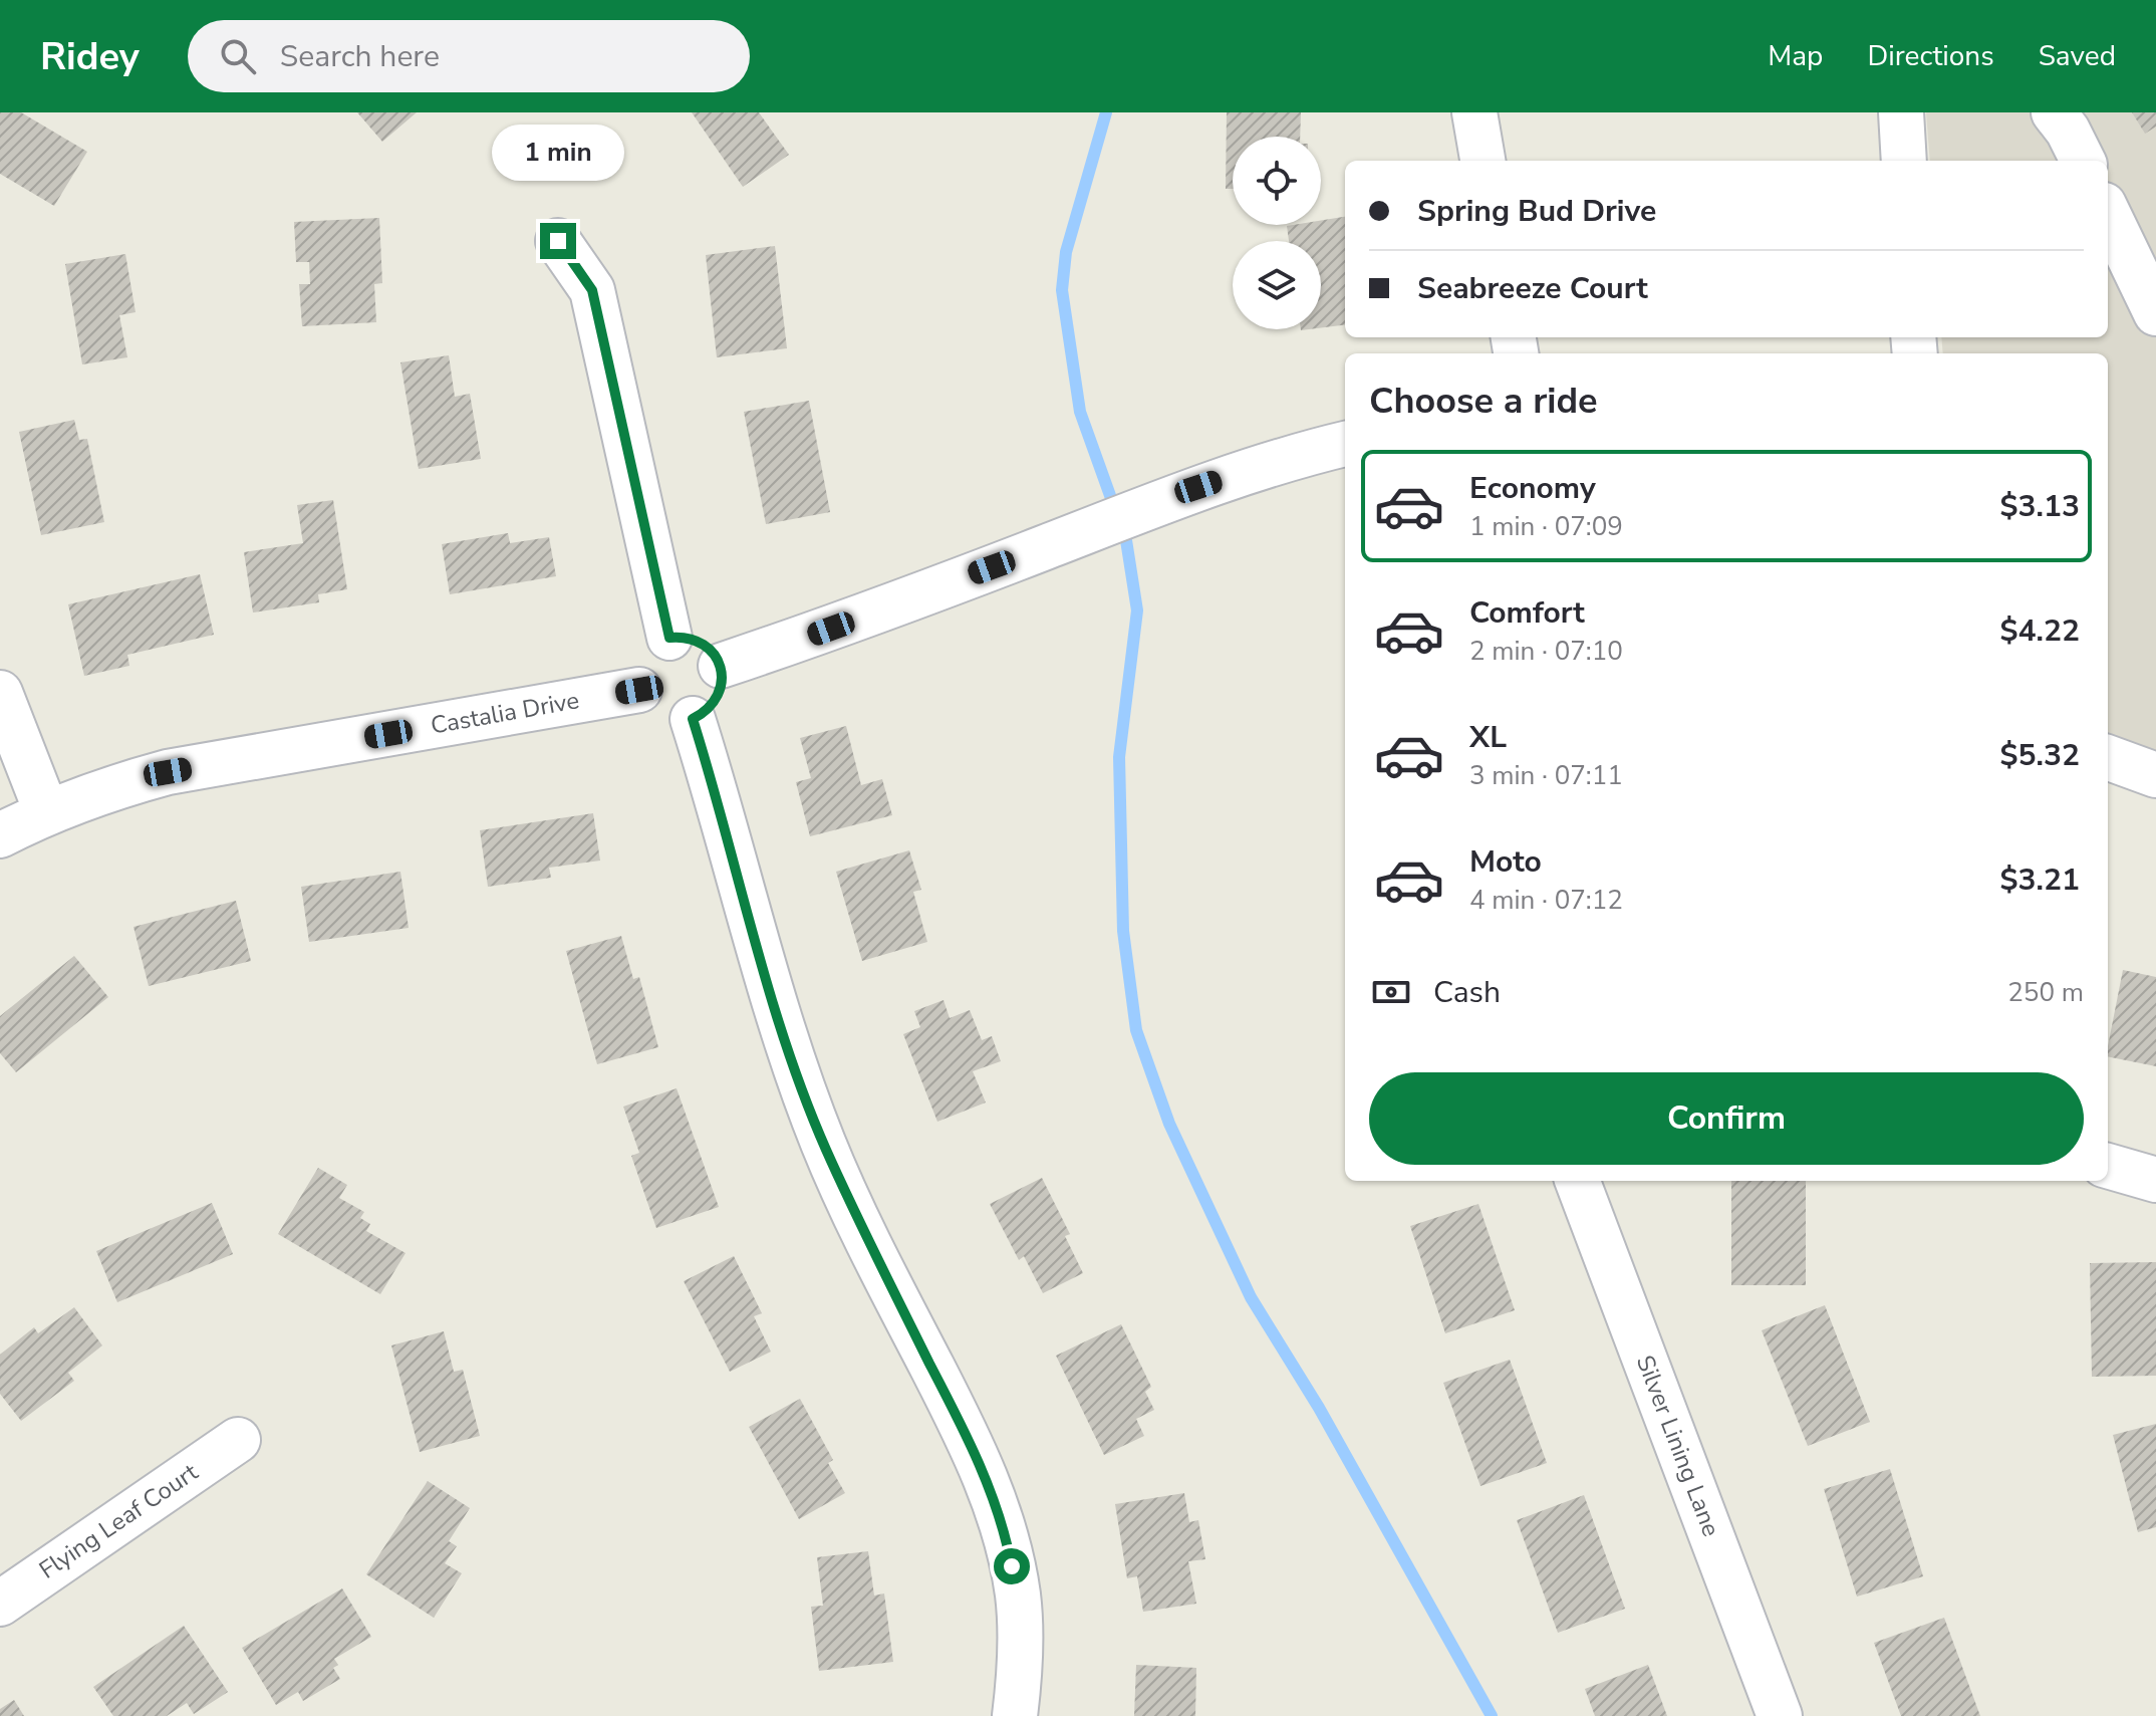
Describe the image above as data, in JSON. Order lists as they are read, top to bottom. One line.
{"streets":{"street":["Castalia Drive","Silver Lining Lane","Flying Leaf Court"]},"page":{"header":"Ridey","search":"Search here","nav":["Map","Directions","Saved"],"bubble":"1 min","banner":["Spring Bud Drive","Seabreeze Court"],"heading":"Choose a ride","list":[{"name":"Economy","note":"1 min · 07:09","value":"$3.13"},{"name":"Comfort","note":"2 min · 07:10","value":"$4.22"},{"name":"XL","note":"3 min · 07:11","value":"$5.32"},{"name":"Moto","note":"4 min · 07:12","value":"$3.21"}],"pay":["Cash","250 m"],"buttons":"Confirm"}}
